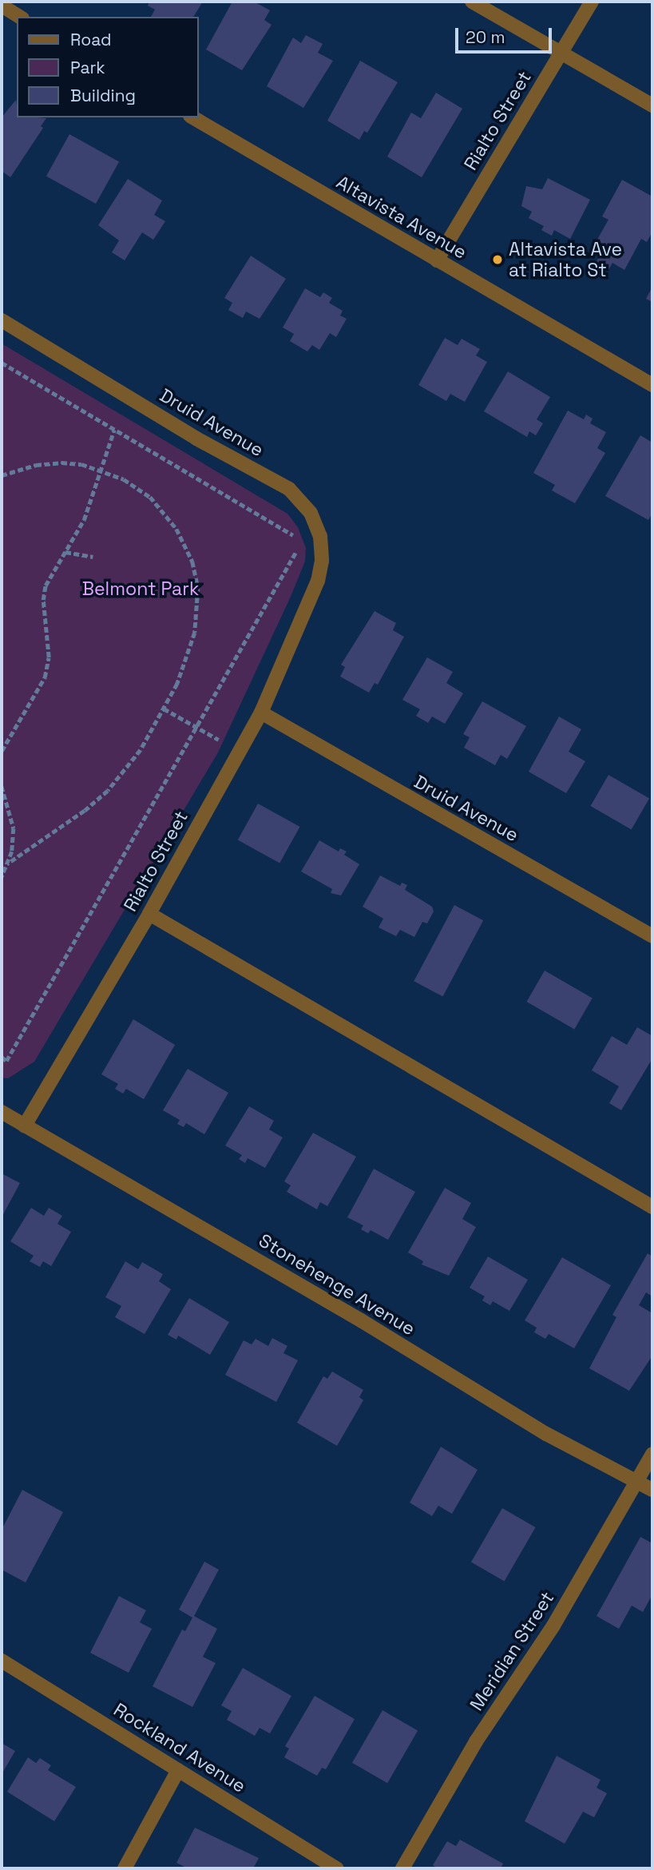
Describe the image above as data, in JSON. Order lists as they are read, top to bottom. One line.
{"streets":{"street":["Rialto Street","Altavista Avenue","Druid Avenue","Stonehenge Avenue","Meridian Street","Rockland Avenue"]},"crossings":[["Rialto Street","Altavista Avenue"],["Rialto Street","Druid Avenue"],["Rialto Street","Stonehenge Avenue"],["Stonehenge Avenue","Meridian Street"]],"parks":["Belmont Park"],"places":["Altavista Ave at Rialto St"],"legend":["Road","Park","Building"],"scale_bar":"20 m"}
